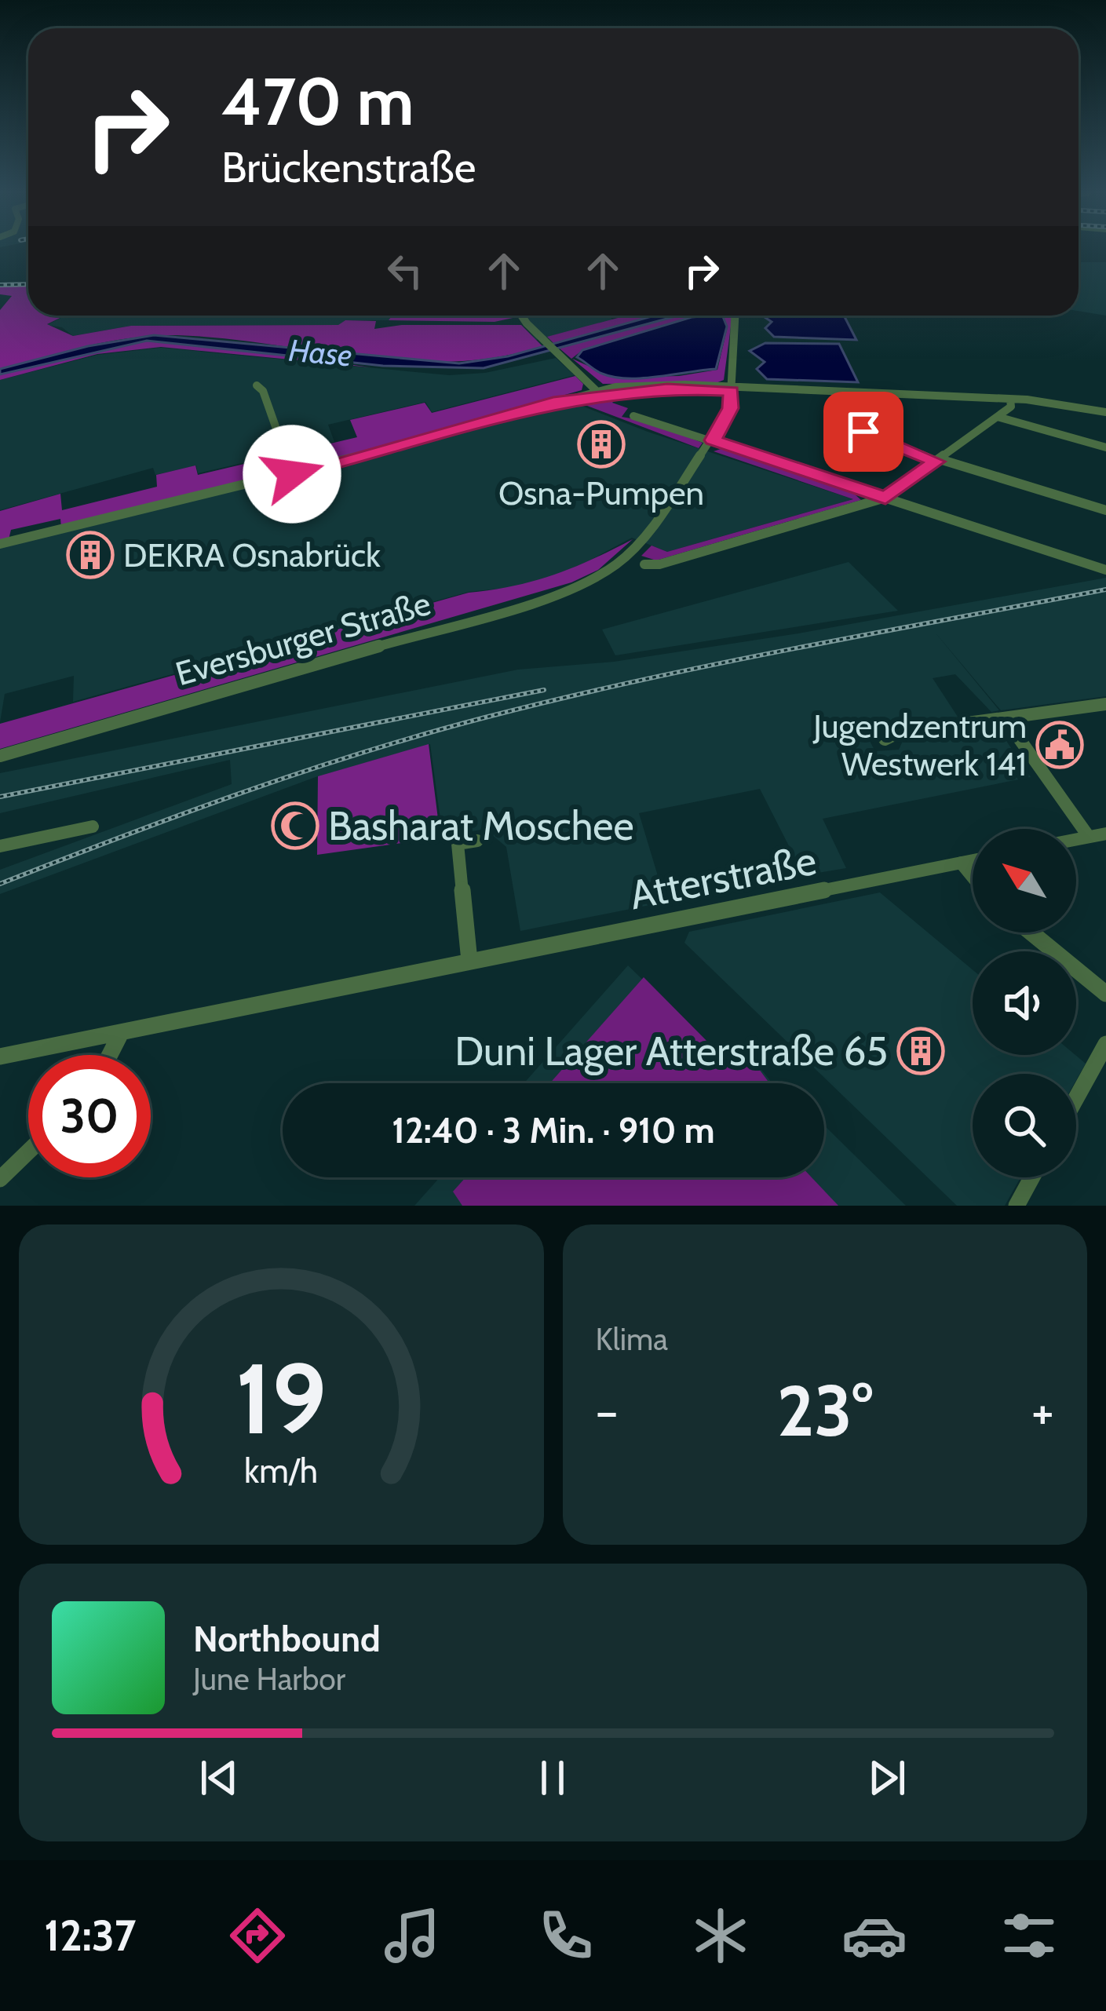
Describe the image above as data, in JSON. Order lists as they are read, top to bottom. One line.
{"streets":{"street":["Eversburger Straße","Atterstraße"]},"water":["Hase"],"places":{"building":["Osna-Pumpen","DEKRA Osnabrück","Duni Lager Atterstraße 65"],"public building":["Jugendzentrum Westwerk 141"],"mosque":["Basharat Moschee"]},"north":"top left","page":{"turn":["470 m","Brückenstraße"],"limit":"30","trip":"12:40 · 3 Min. · 910 m","tile":"Klima","heat":["−","23°","+"],"song":["Northbound","June Harbor"],"tabs":"12:37","gauge":["19","km/h"]}}
